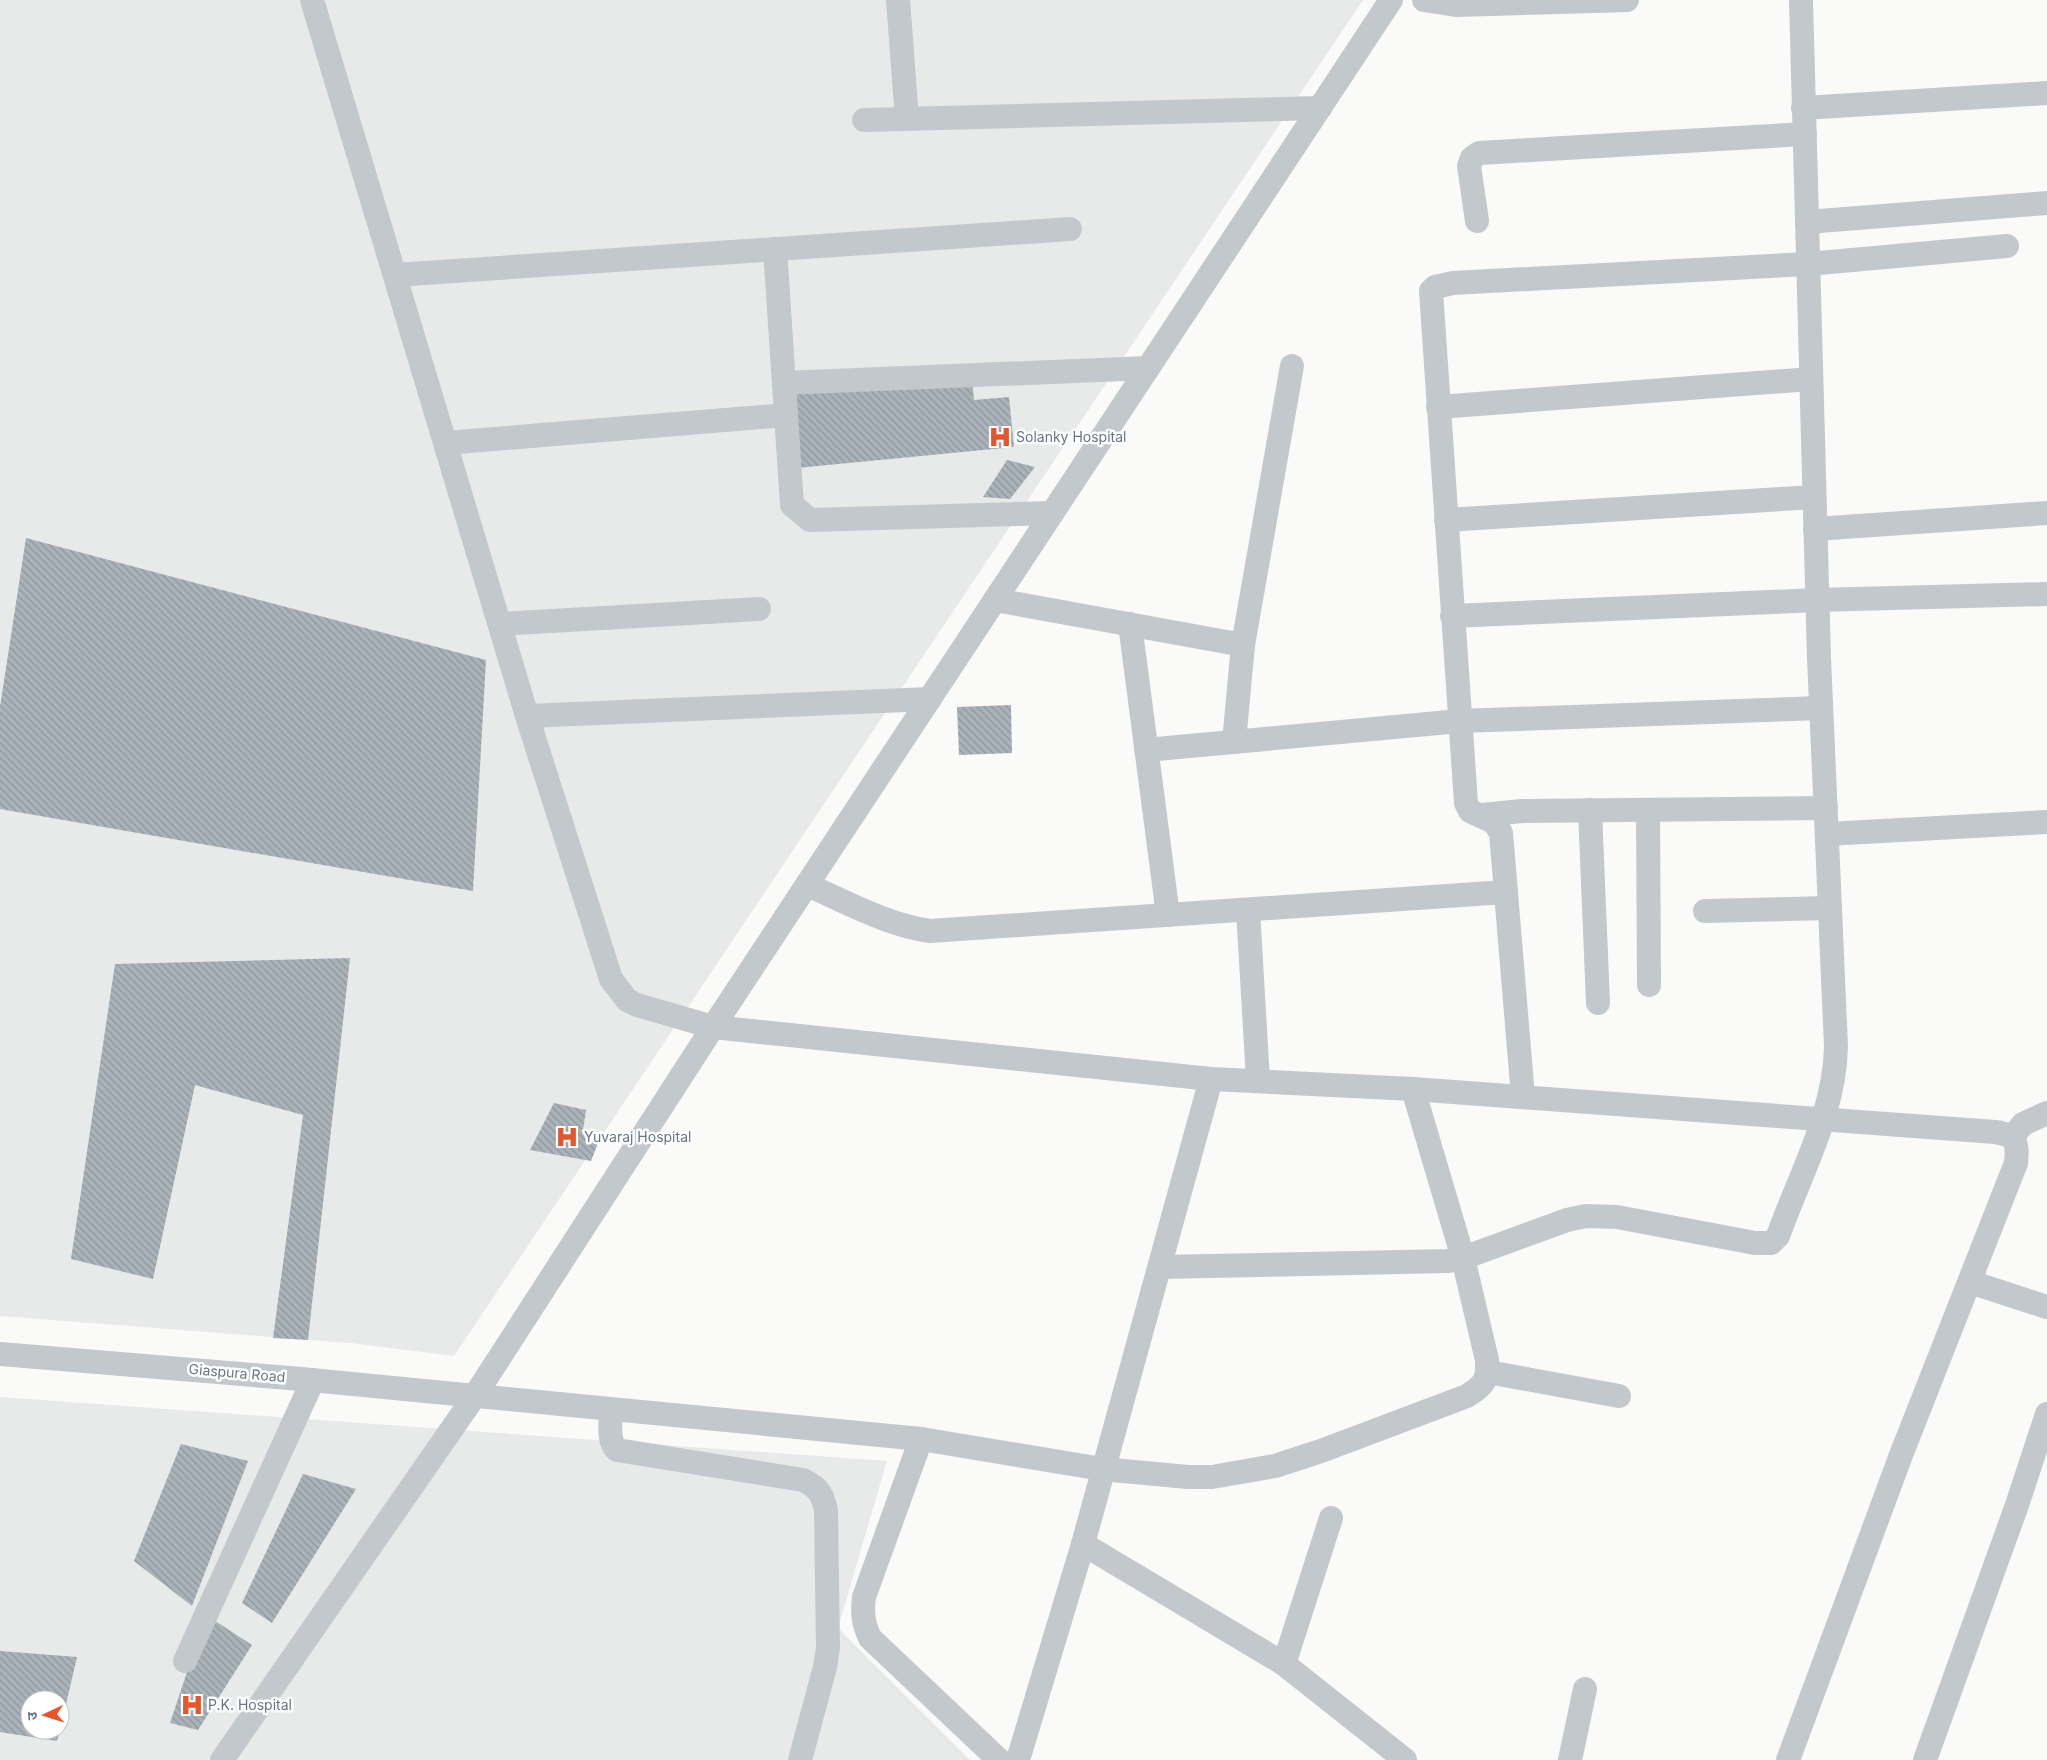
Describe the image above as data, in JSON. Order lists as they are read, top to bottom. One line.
{"streets":{"street":["Giaspura Road"]},"places":{"hospital":["Solanky Hospital","Yuvaraj Hospital","P.K. Hospital"]},"north":"left"}
